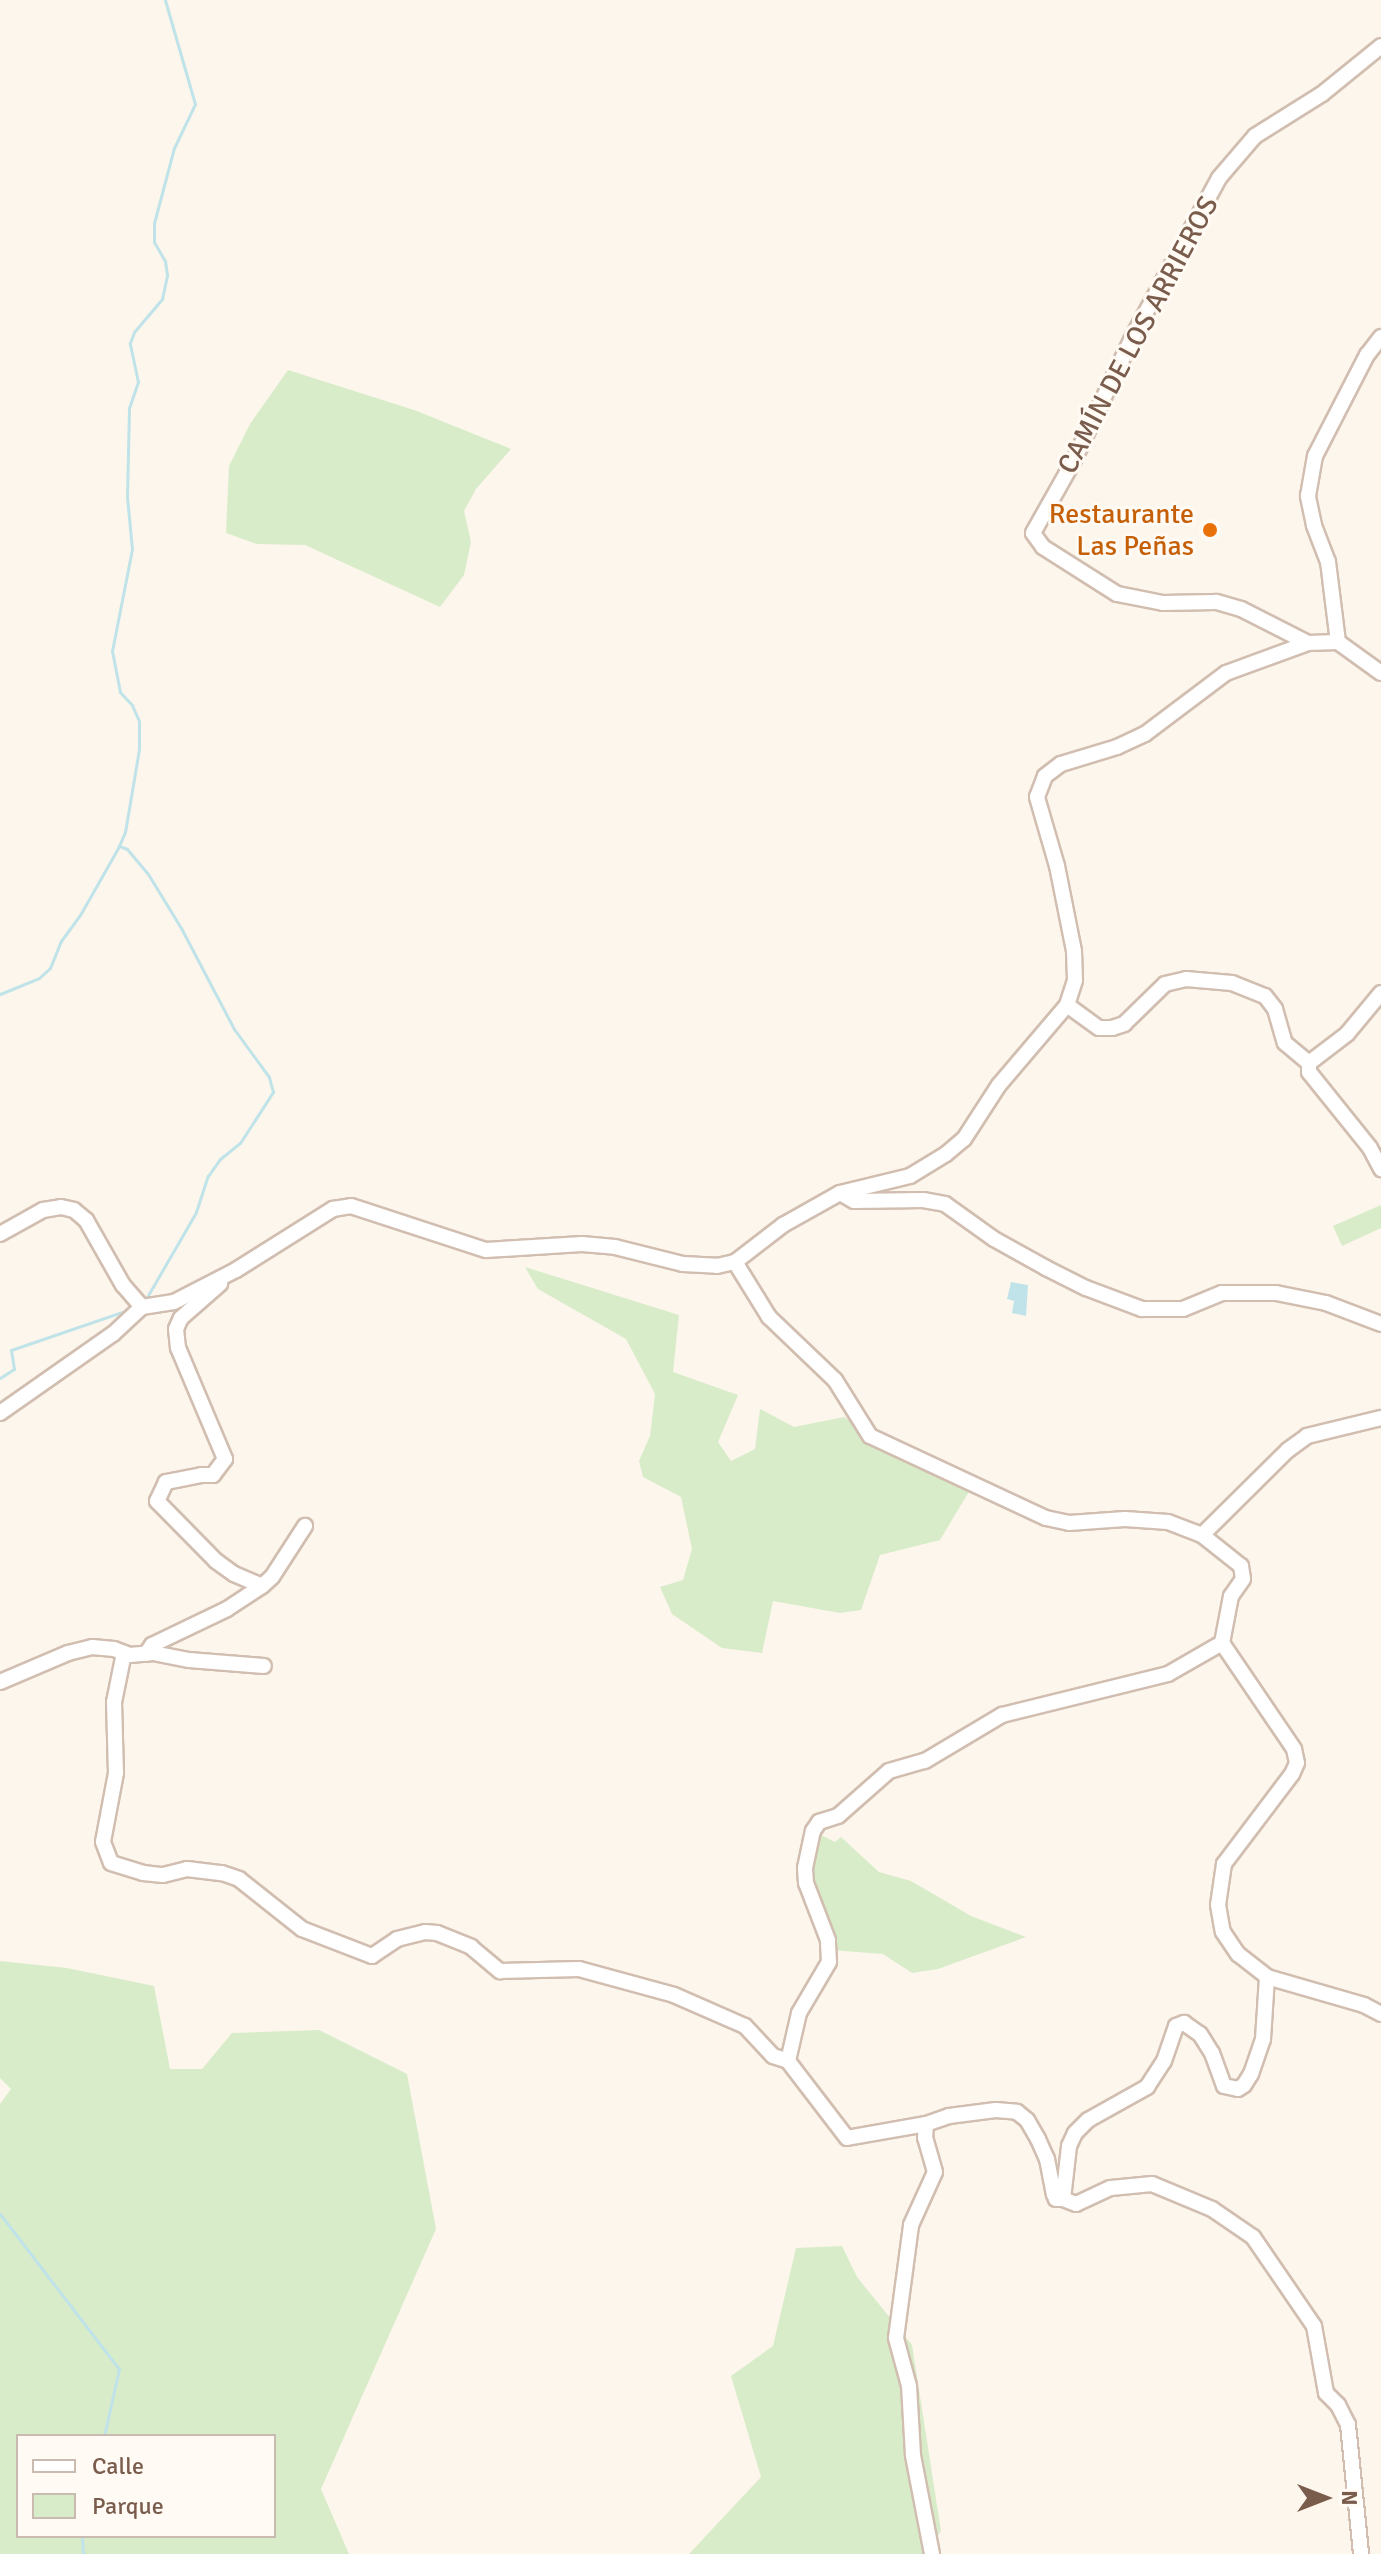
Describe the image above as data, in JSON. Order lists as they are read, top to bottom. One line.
{"streets":{"street":["CAMÍN DE LOS ARRIEROS"]},"places":["Restaurante Las Peñas"],"legend":["Calle","Parque"],"north":"right"}
